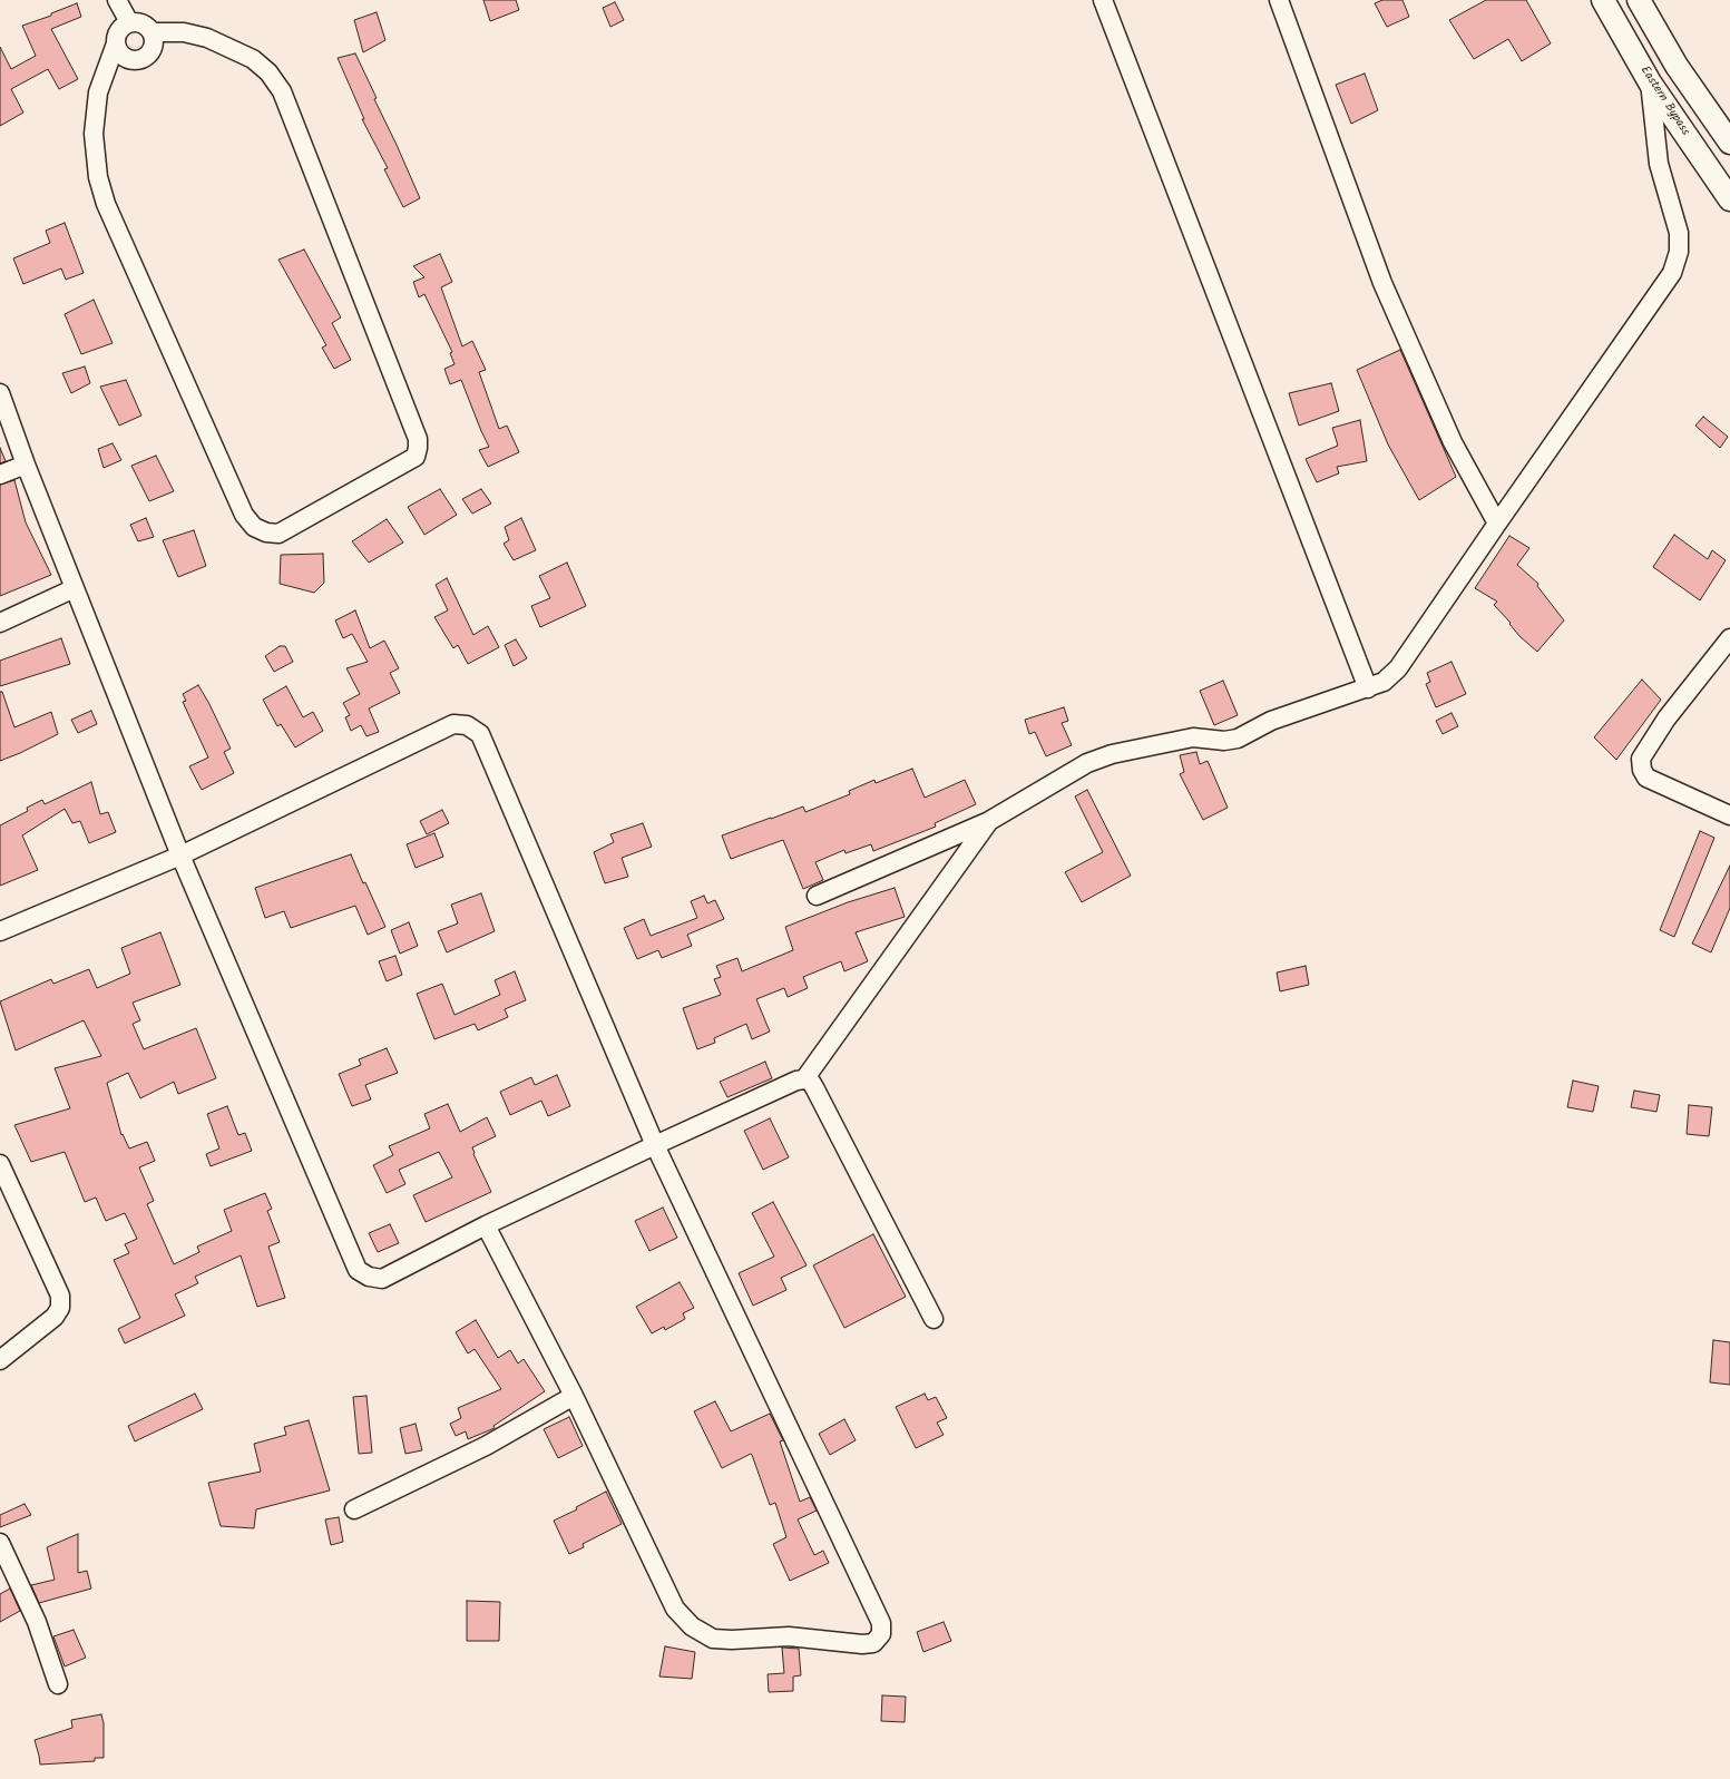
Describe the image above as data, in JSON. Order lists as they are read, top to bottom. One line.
{"streets":{"main road":["Eastern Bypass"]}}
